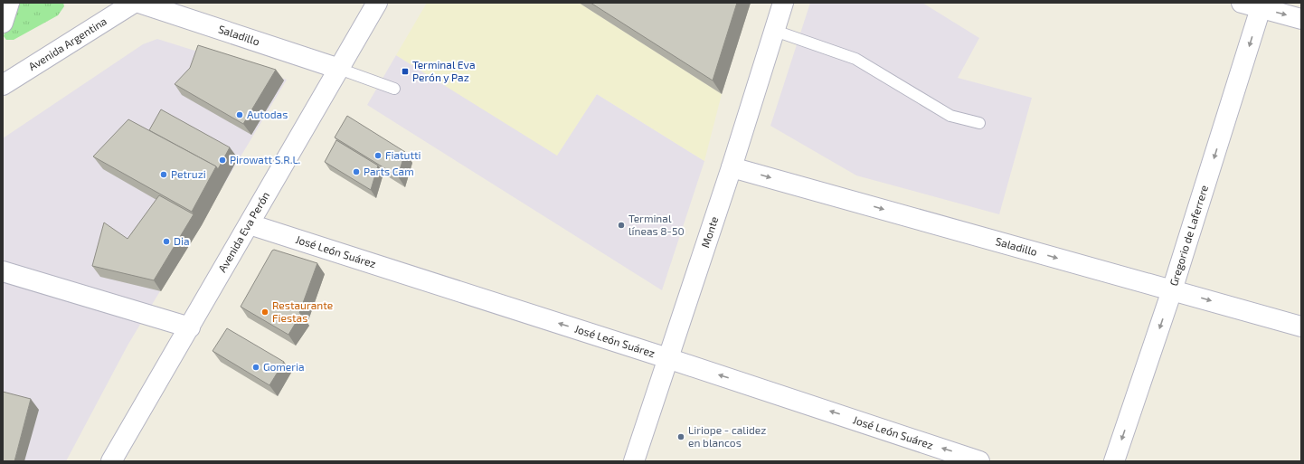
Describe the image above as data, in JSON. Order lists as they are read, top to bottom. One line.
{"streets":{"street":["Saladillo","Avenida Argentina","Avenida Eva Perón","Monte","Gregorio de Laferrere","José León Suárez"]},"crossings":[["Saladillo","Avenida Eva Perón"],["Saladillo","Monte"],["Saladillo","Gregorio de Laferrere"],["Avenida Eva Perón","José León Suárez"],["Monte","José León Suárez"]],"one_way":["Saladillo","Gregorio de Laferrere","José León Suárez"],"places":{"transit":["Terminal Eva Perón y Paz"],"other":["Autodas","Fiatutti","Pirowatt S.R.L.","Parts Cam","Petruzi","Terminal líneas 8-50","Dia","Restaurante Fiestas","Gomeria","Liriope - calidez en blancos"]}}
